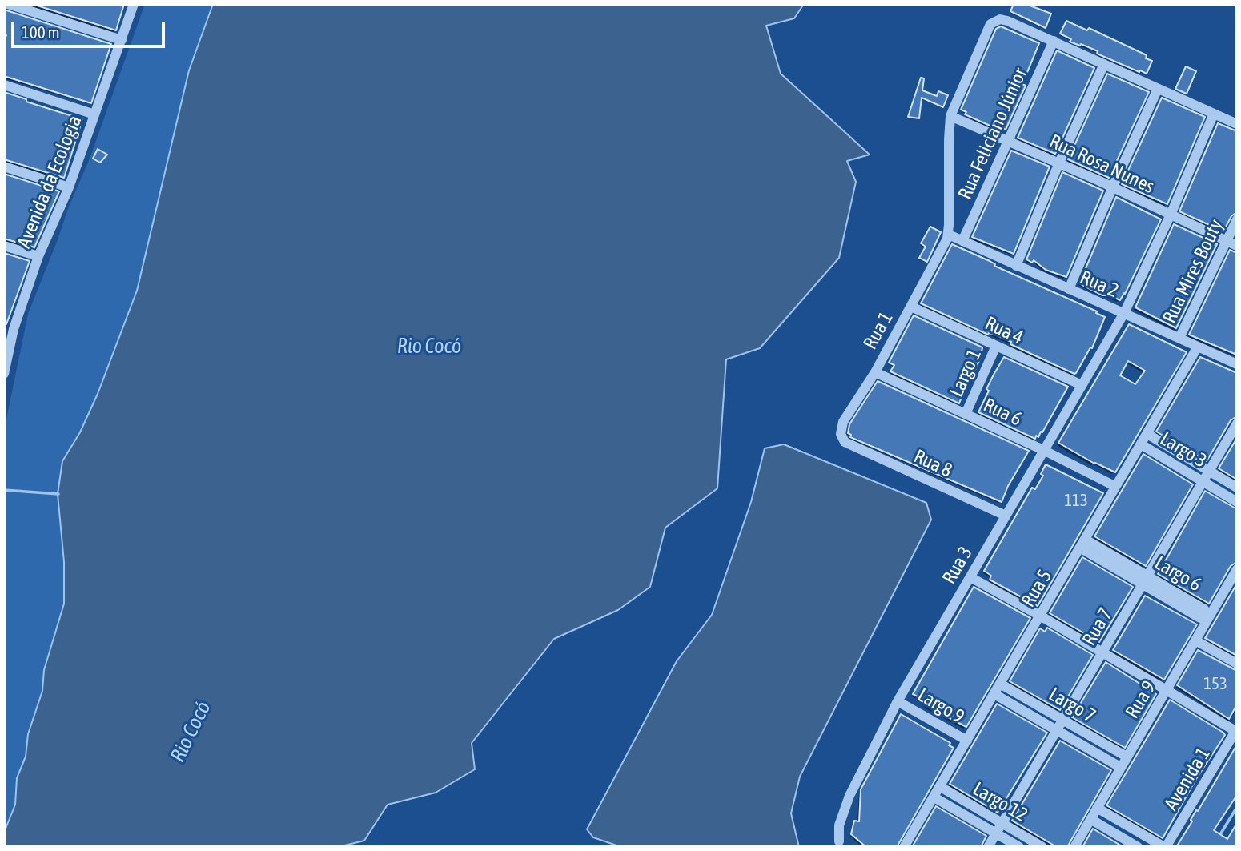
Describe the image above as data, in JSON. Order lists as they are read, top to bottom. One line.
{"streets":{"street":["Rua Feliciano Júnior","Rua Rosa Nunes","Avenida da Ecologia","Rua Mires Bouty","Rua 2","Rua 1","Rua 4","Largo 1","Rua 6","Largo 3","Rua 8","Rua 3","Largo 6","Rua 5","Rua 7","Rua 9","Largo 7","Largo 9","Avenida 1","Largo 12"]},"crossings":[["Rua Feliciano Júnior","Rua Rosa Nunes"],["Rua Feliciano Júnior","Rua 2"],["Rua Rosa Nunes","Rua Mires Bouty"],["Rua Rosa Nunes","Rua 3"],["Rua Mires Bouty","Rua 2"],["Rua 2","Rua 1"],["Rua 2","Rua 3"],["Rua 2","Rua 5"],["Rua 1","Rua 4"],["Rua 1","Rua 6"],["Rua 1","Rua 8"],["Rua 4","Largo 1"],["Rua 4","Rua 3"],["Largo 1","Rua 6"],["Rua 6","Rua 3"],["Rua 6","Rua 5"],["Largo 3","Rua 5"],["Largo 3","Rua 7"],["Rua 8","Rua 3"],["Rua 3","Largo 9"],["Largo 6","Rua 5"],["Largo 6","Rua 7"],["Largo 6","Rua 9"],["Rua 5","Largo 7"],["Rua 5","Largo 9"],["Rua 5","Largo 12"],["Rua 7","Largo 7"],["Rua 7","Largo 12"],["Rua 9","Largo 7"]],"water":["Rio Cocó"],"house_numbers":["113","153"],"scale_bar":"100 m"}
